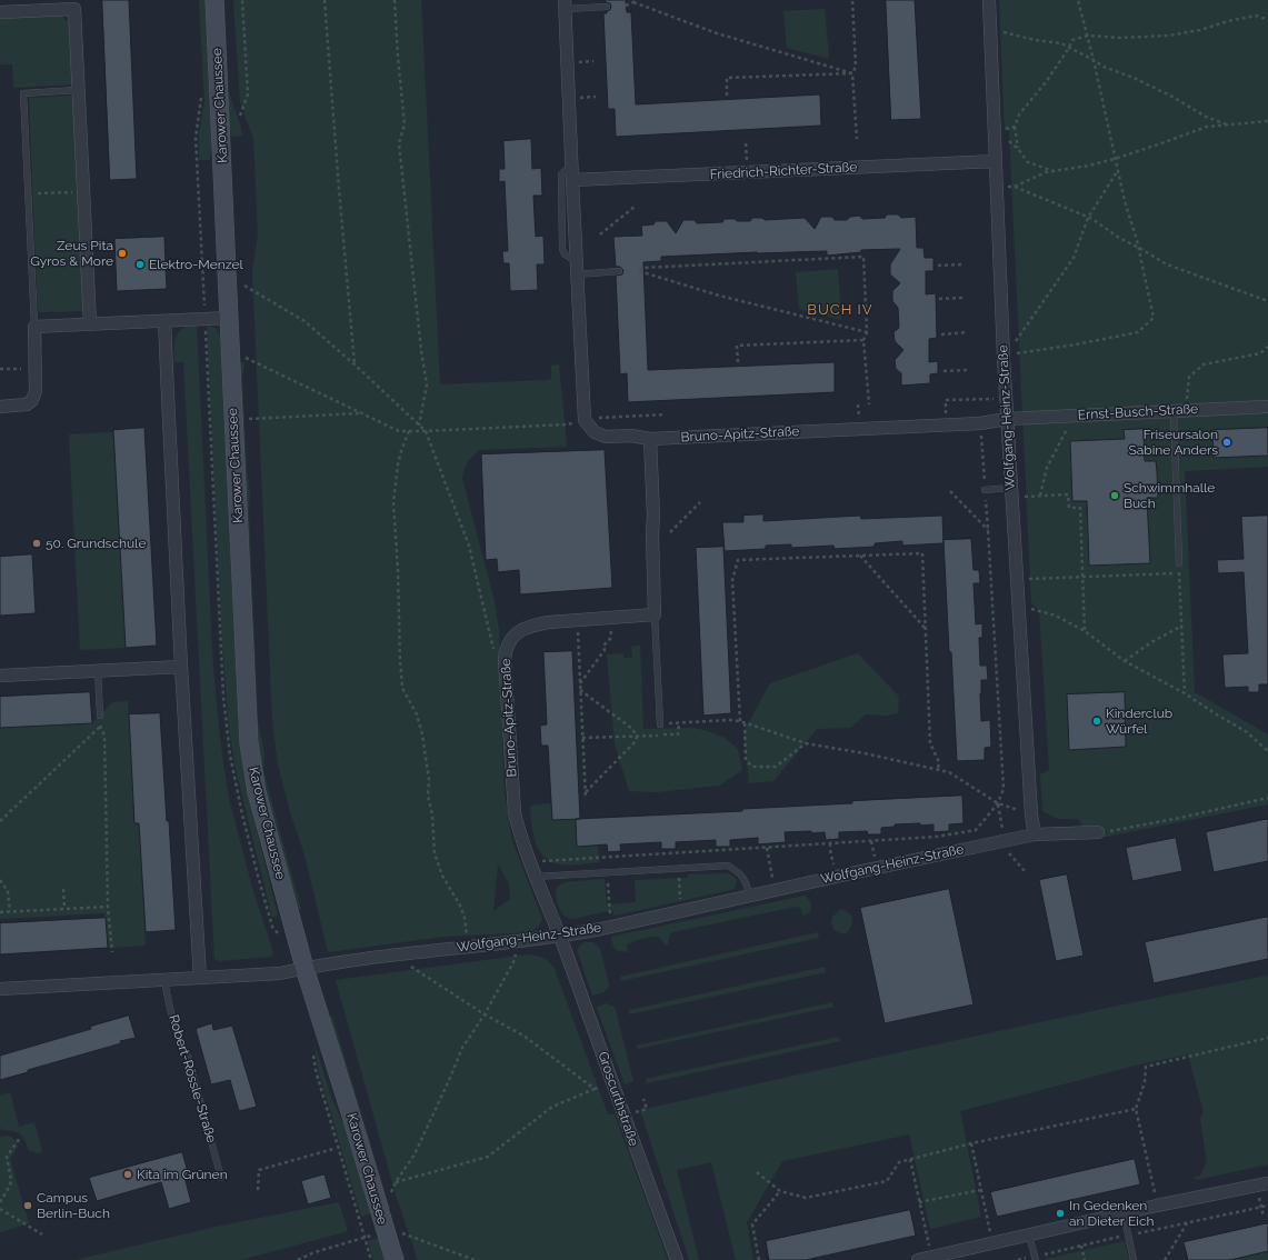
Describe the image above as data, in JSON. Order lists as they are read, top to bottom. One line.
{"streets":{"main road":["Karower Chaussee"],"street":["Friedrich-Richter-Straße","Ernst-Busch-Straße","Wolfgang-Heinz-Straße","Bruno-Apitz-Straße","Groscurthstraße"],"lane":["Robert-Rössle-Straße"]},"crossings":[["Karower Chaussee","Wolfgang-Heinz-Straße"],["Friedrich-Richter-Straße","Wolfgang-Heinz-Straße"],["Ernst-Busch-Straße","Wolfgang-Heinz-Straße"],["Ernst-Busch-Straße","Bruno-Apitz-Straße"],["Wolfgang-Heinz-Straße","Bruno-Apitz-Straße"],["Wolfgang-Heinz-Straße","Groscurthstraße"],["Bruno-Apitz-Straße","Groscurthstraße"]],"districts":["BUCH IV"],"places":["Zeus Pita Gyros & More","Elektro-Menzel","Friseursalon Sabine Anders","Schwimmhalle Buch","50. Grundschule","Kinderclub Würfel","Kita im Grünen","Campus Berlin-Buch","In Gedenken an Dieter Eich"]}
